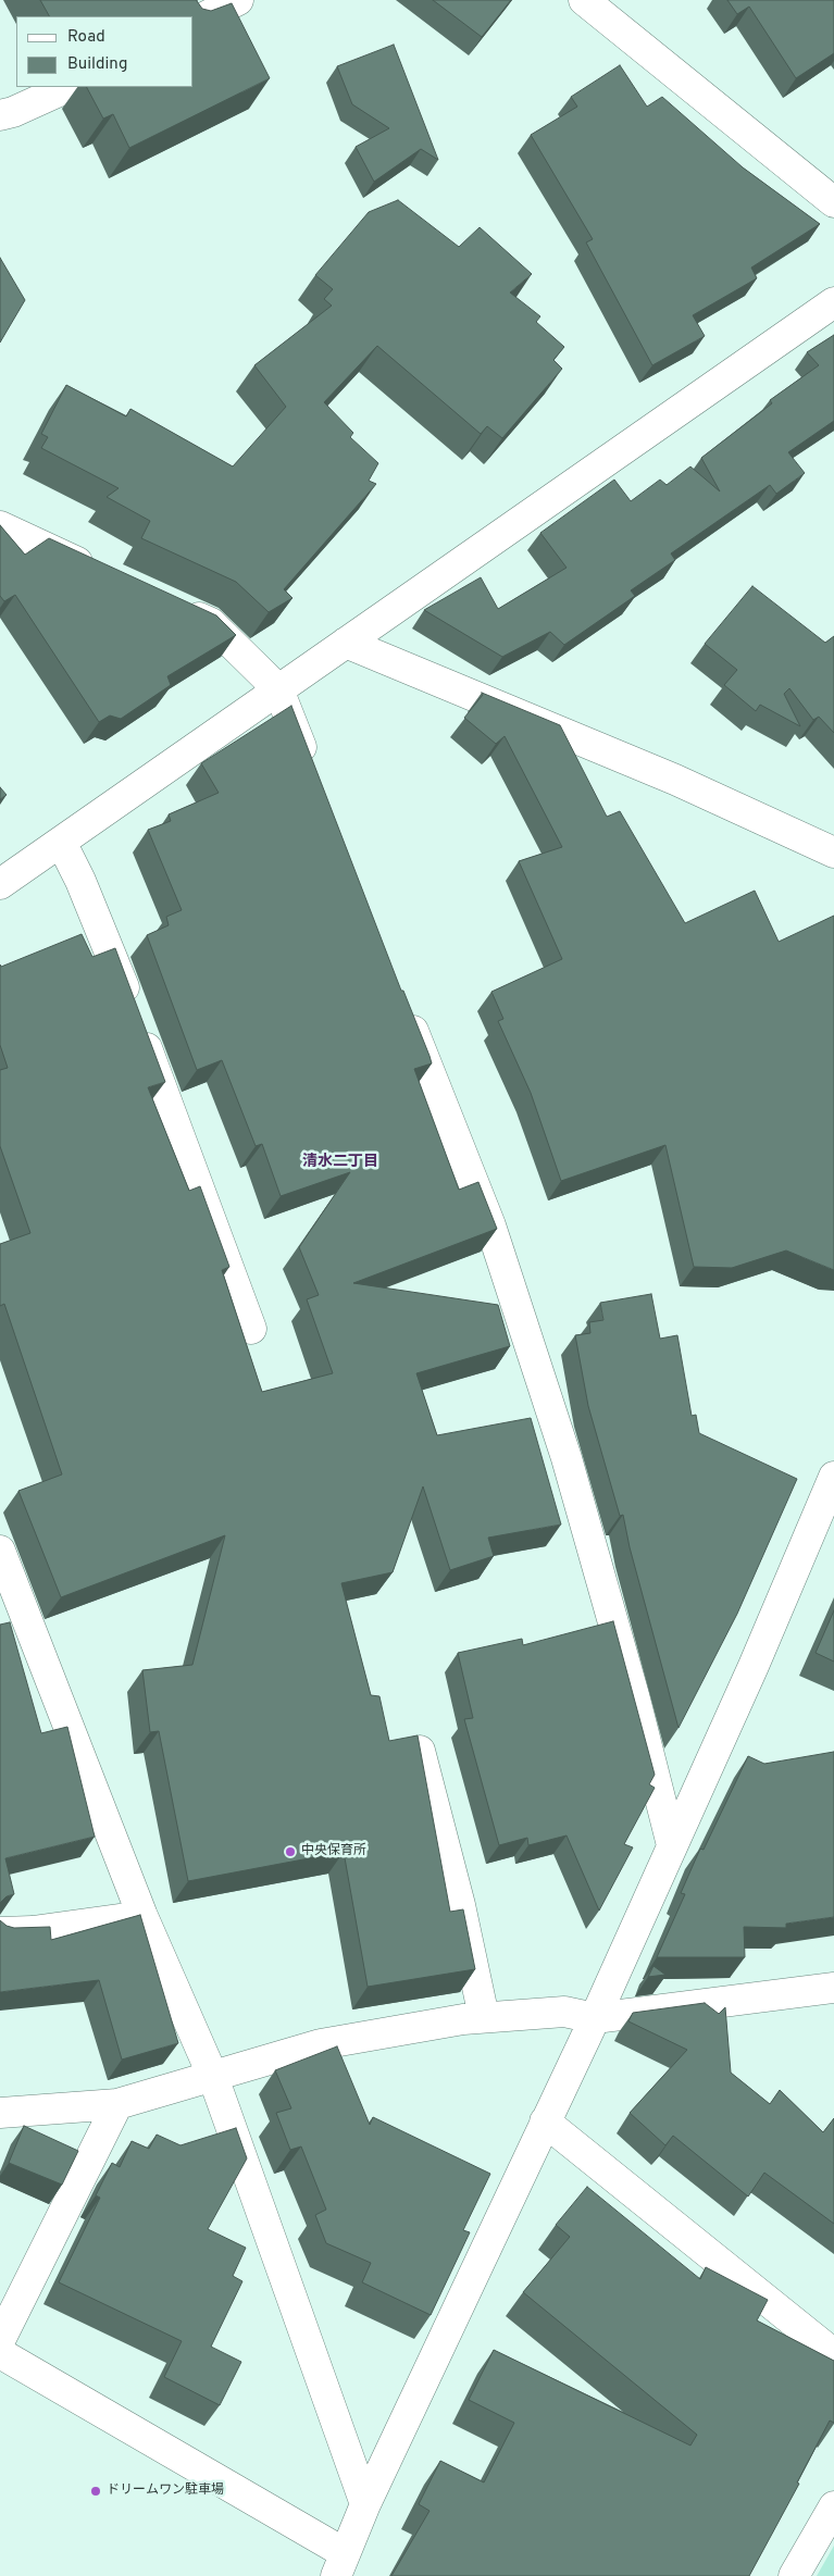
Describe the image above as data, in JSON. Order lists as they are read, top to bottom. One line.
{"districts":["清水二丁目"],"places":["中央保育所","ドリームワン駐車場"],"legend":["Road","Building"]}
